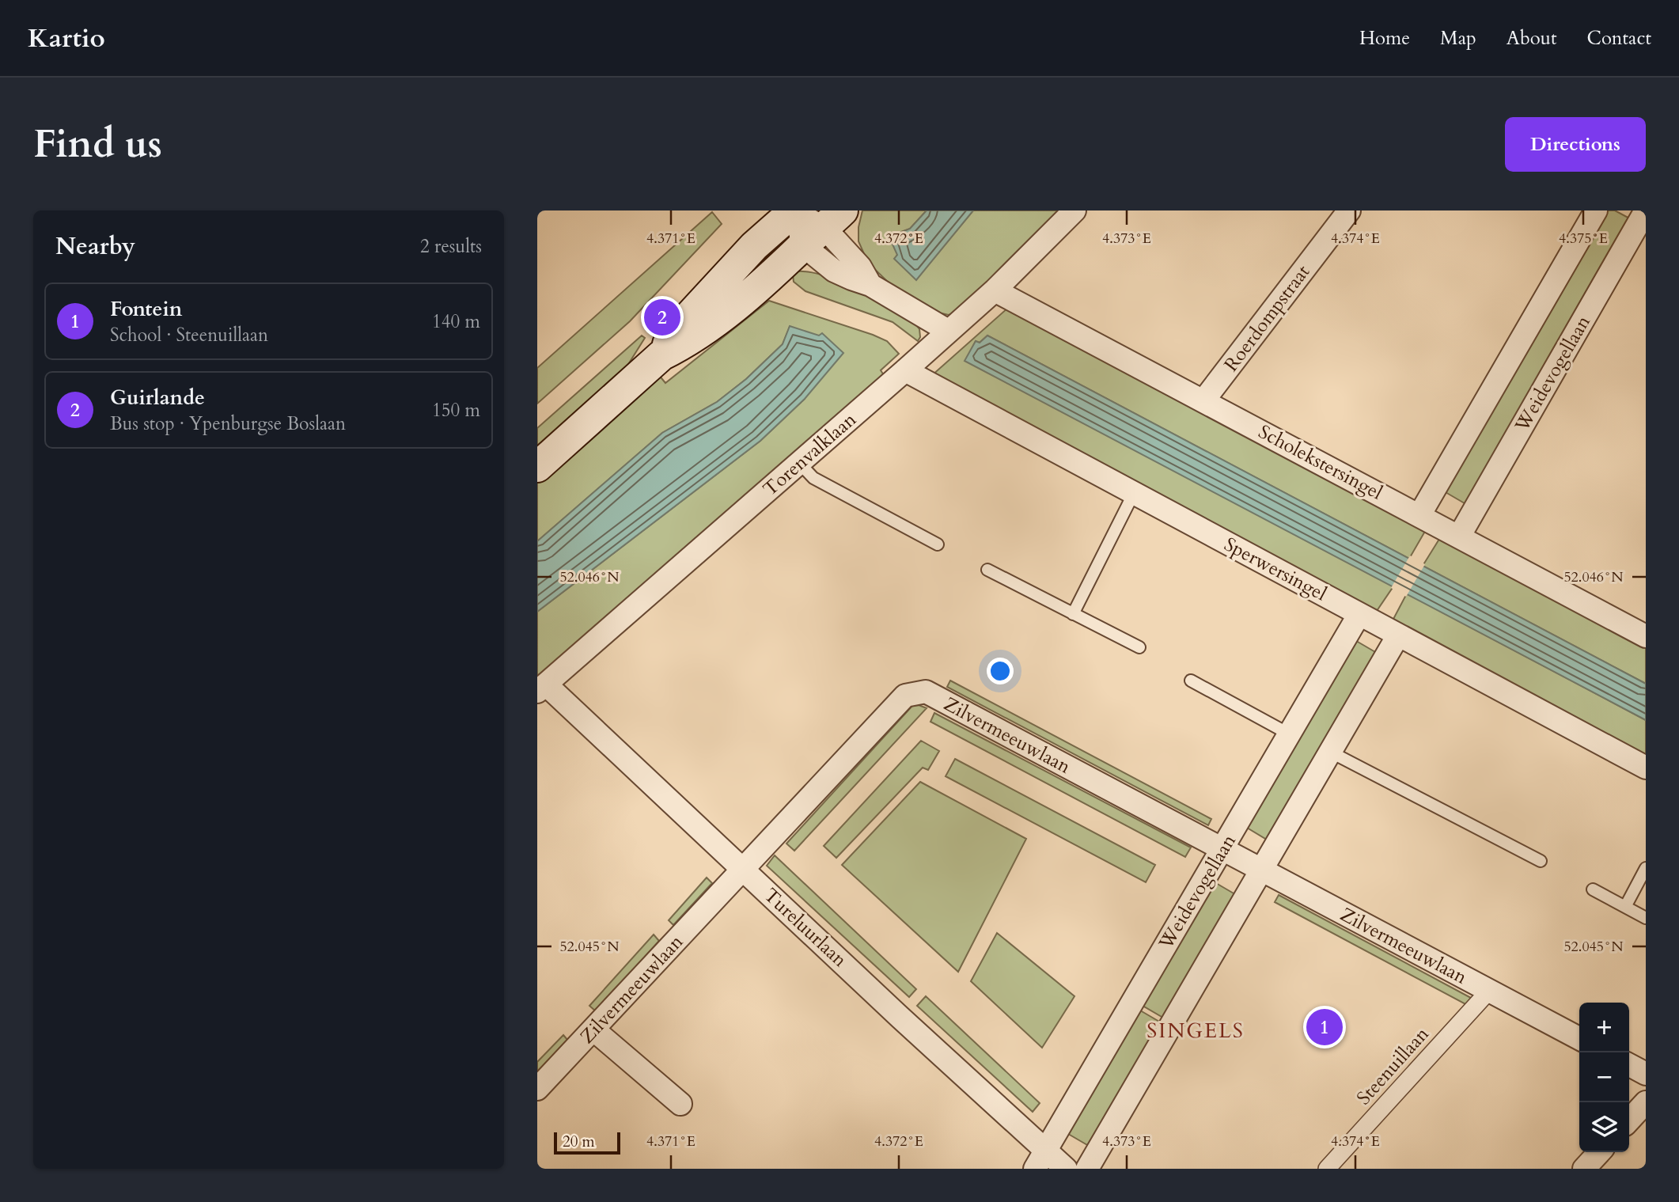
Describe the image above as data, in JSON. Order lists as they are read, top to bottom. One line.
{"streets":{"street":["Roerdompstraat","Weidevogellaan","Torenvalklaan","Scholekstersingel","Sperwersingel","Zilvermeeuwlaan","Tureluurlaan","Steenuillaan"]},"crossings":[["Roerdompstraat","Scholekstersingel"],["Weidevogellaan","Scholekstersingel"],["Weidevogellaan","Sperwersingel"],["Weidevogellaan","Zilvermeeuwlaan"],["Weidevogellaan","Tureluurlaan"],["Torenvalklaan","Scholekstersingel"],["Torenvalklaan","Sperwersingel"],["Torenvalklaan","Tureluurlaan"],["Zilvermeeuwlaan","Tureluurlaan"],["Zilvermeeuwlaan","Steenuillaan"]],"districts":["SINGELS"],"scale_bar":"20 m","page":{"header":"Kartio","nav":["Home","Map","About","Contact"],"buttons":"Directions","title":"Find us","heading":["Nearby","2 results"],"list":[{"mark":"1","name":"Fontein","note":"School · Steenuillaan","value":"140 m"},{"mark":"2","name":"Guirlande","note":"Bus stop · Ypenburgse Boslaan","value":"150 m"}],"pins":["2","1"],"map_buttons":["+","−"],"scale":"20 m"},"coordinates":["4.371°E","4.372°E","4.373°E","4.374°E","4.375°E","52.046°N","52.045°N"]}
